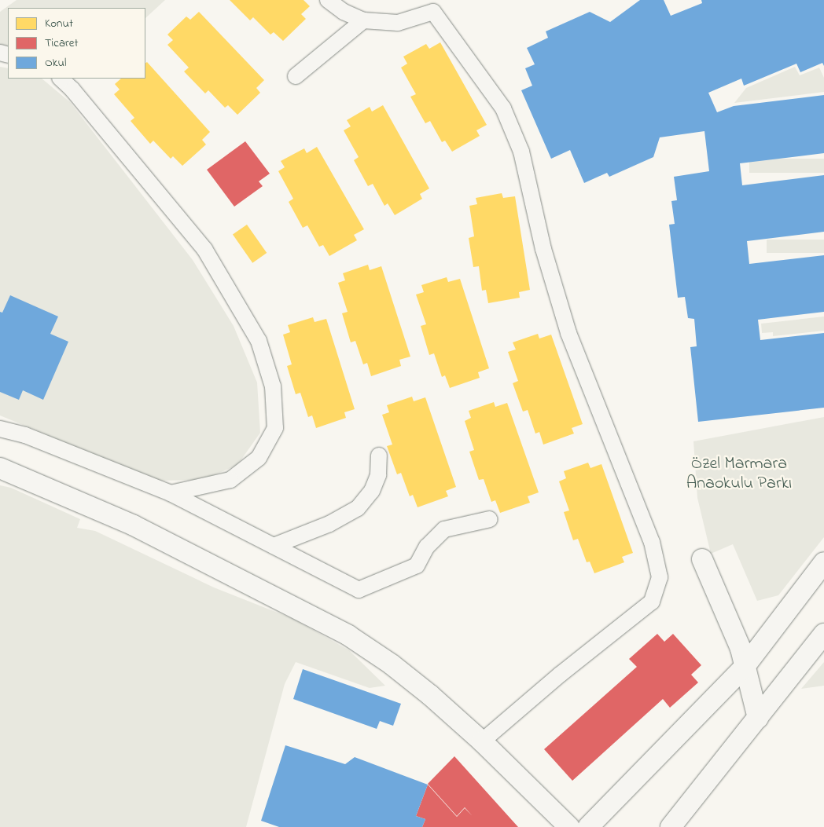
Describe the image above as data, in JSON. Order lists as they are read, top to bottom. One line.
{"parks":["Özel Marmara Anaokulu Parkı"],"legend":["Konut","Ticaret","Okul"]}
